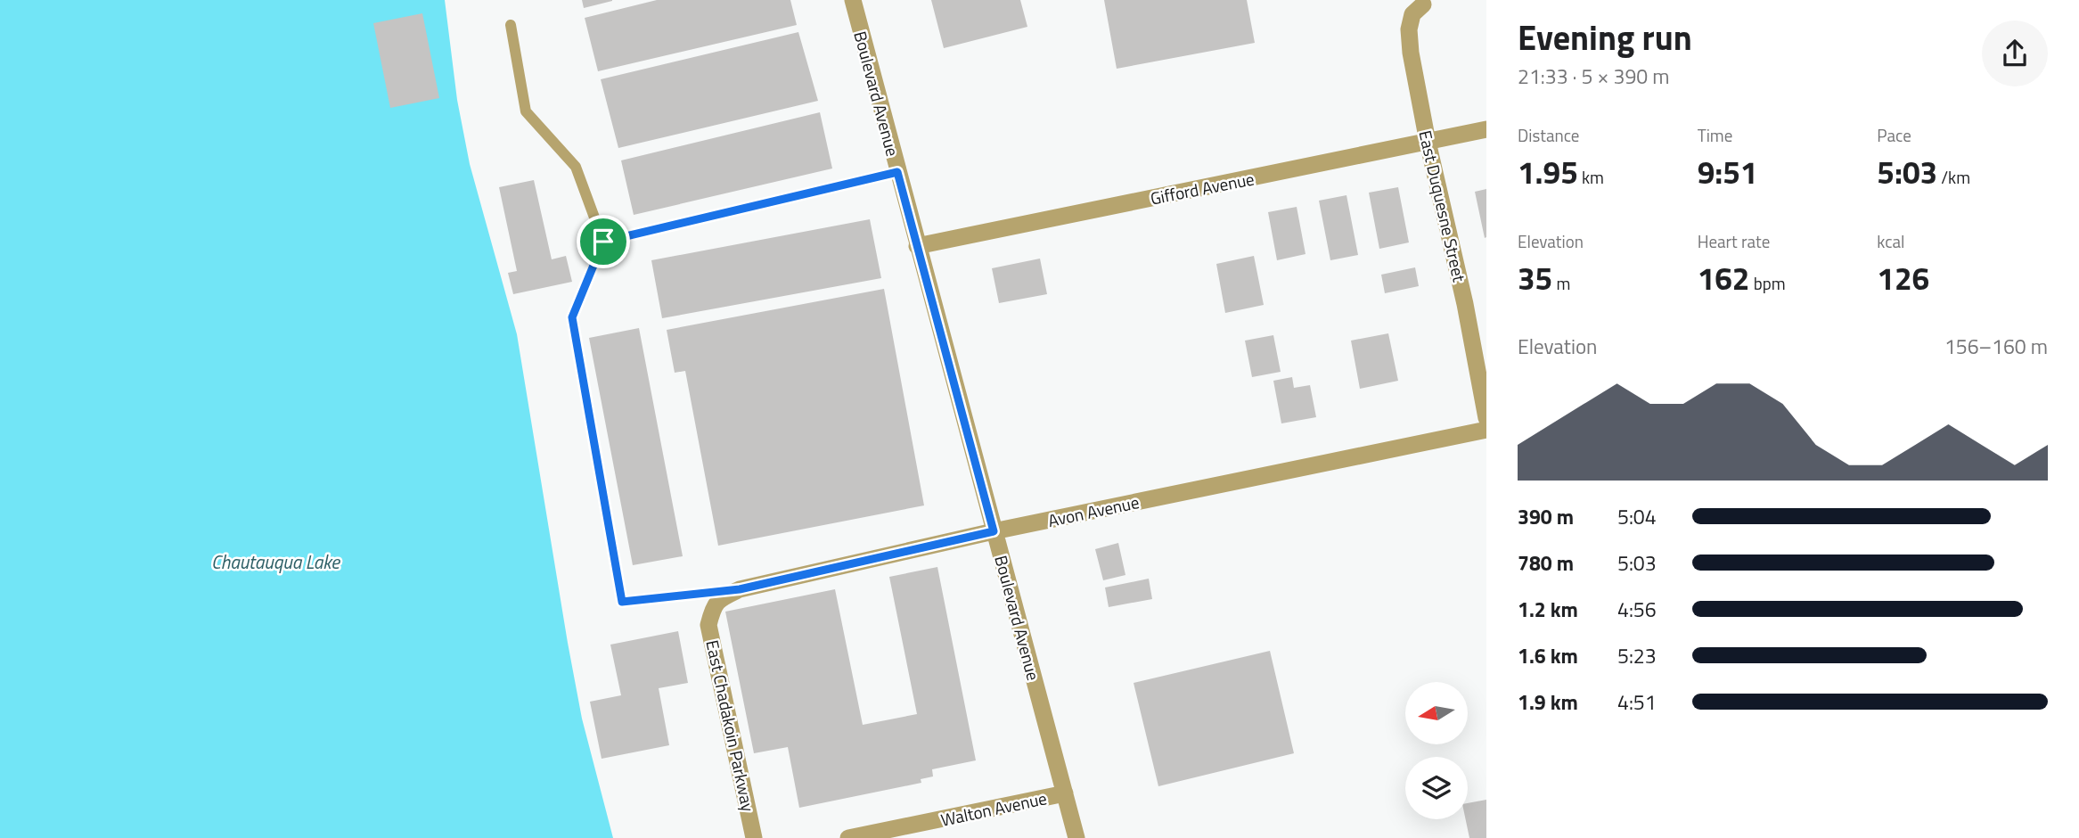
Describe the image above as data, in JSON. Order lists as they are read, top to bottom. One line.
{"streets":{"street":["Boulevard Avenue","Gifford Avenue","East Duquesne Street","Avon Avenue","East Chadakoin Parkway","Walton Avenue"]},"crossings":[["Boulevard Avenue","Gifford Avenue"],["Boulevard Avenue","Avon Avenue"],["Boulevard Avenue","Walton Avenue"],["Gifford Avenue","East Duquesne Street"],["Avon Avenue","East Chadakoin Parkway"]],"water":["Chautauqua Lake"],"north":"left","page":{"heading":["Evening run","21:33 · 5 × 390 m"],"stats":[["Distance","1.95 km"],["Time","9:51"],["Pace","5:03 /km"],["Elevation","35 m"],["Heart rate","162 bpm"],["kcal","126"]],"chart":["Elevation","156–160 m"],"list":[{"name":"390 m","note":"5:04"},{"name":"780 m","note":"5:03"},{"name":"1.2 km","note":"4:56"},{"name":"1.6 km","note":"5:23"},{"name":"1.9 km","note":"4:51"}]}}
